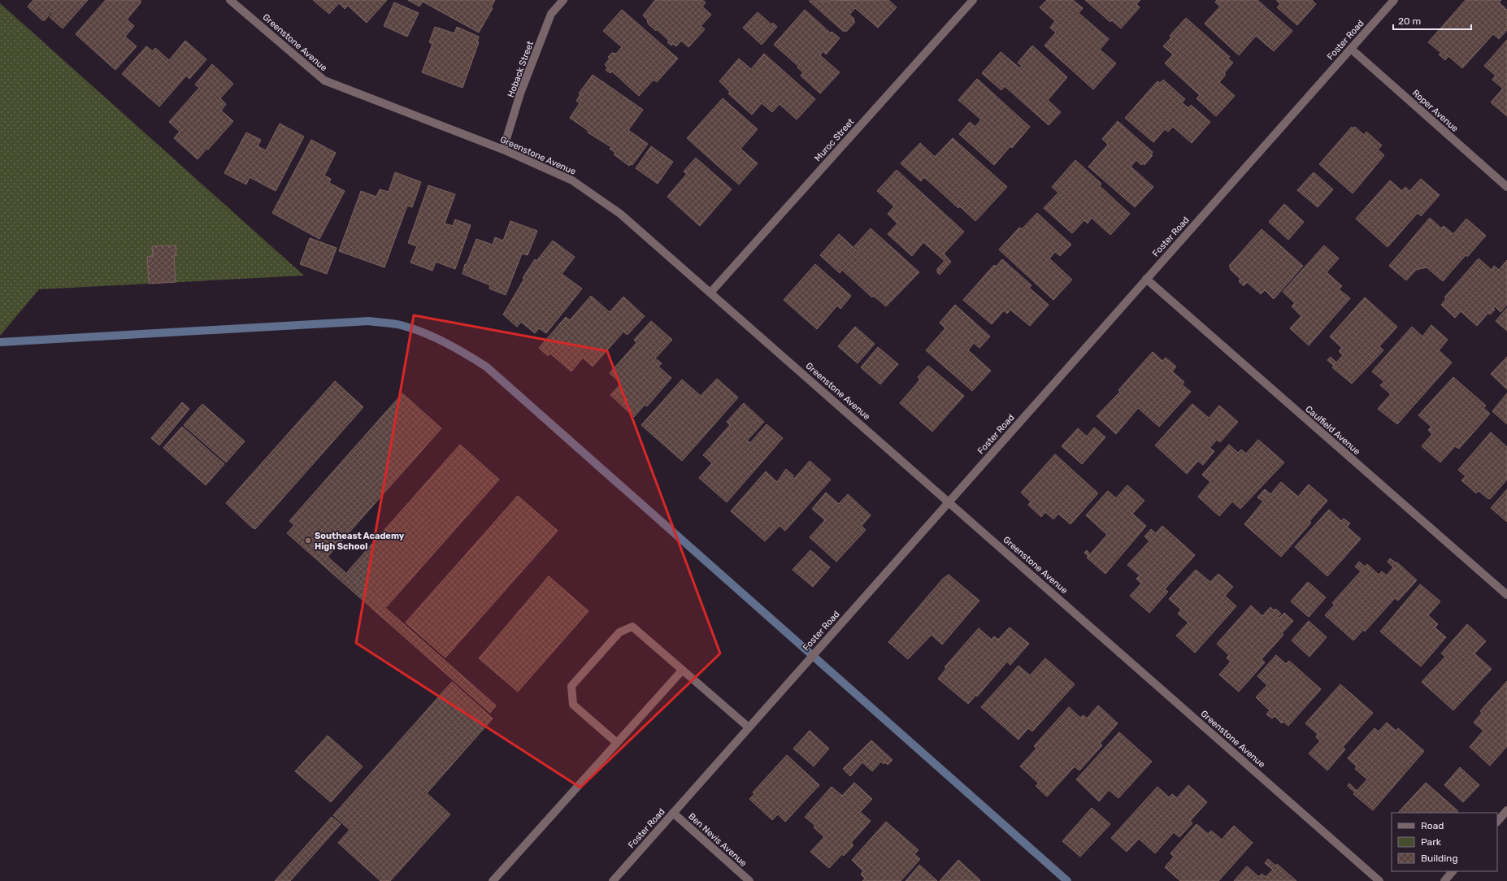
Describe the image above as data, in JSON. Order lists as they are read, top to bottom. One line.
{"streets":{"street":["Foster Road","Greenstone Avenue","Hoback Street","Roper Avenue","Muroc Street","Caulfield Avenue","Ben Nevis Avenue"]},"crossings":[["Foster Road","Greenstone Avenue"],["Foster Road","Roper Avenue"],["Foster Road","Caulfield Avenue"],["Foster Road","Ben Nevis Avenue"],["Greenstone Avenue","Hoback Street"],["Greenstone Avenue","Muroc Street"]],"places":["Southeast Academy High School"],"legend":["Road","Park","Building"],"scale_bar":"20 m"}
